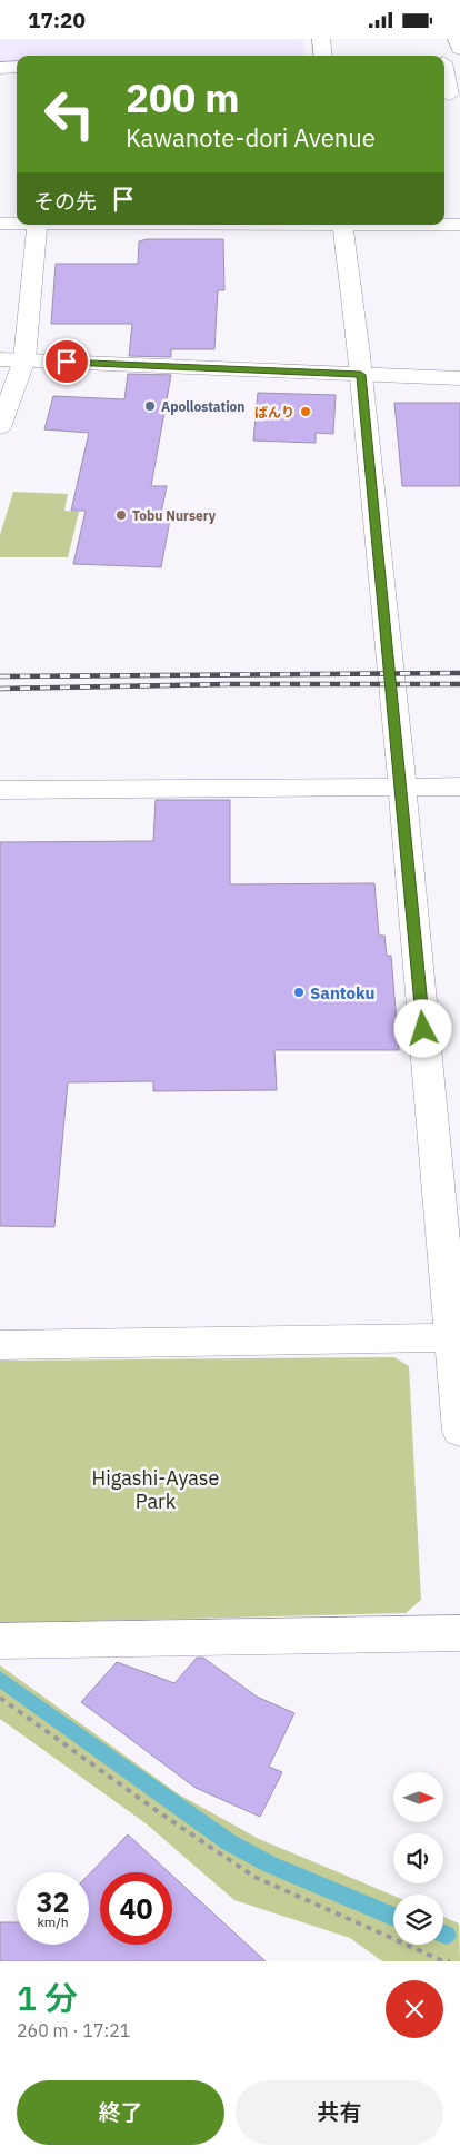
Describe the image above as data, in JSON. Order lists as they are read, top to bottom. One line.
{"parks":["Higashi-Ayase Park"],"places":["Apollostation","ばんり","Tobu Nursery","Santoku"],"north":"right","page":{"status":"17:20","turn":["200 m","Kawanote-dori Avenue"],"then":"その先","speed":"32 km/h","limit":"40","heading":["1 分","260 m · 17:21"],"buttons":["終了","共有"]}}
